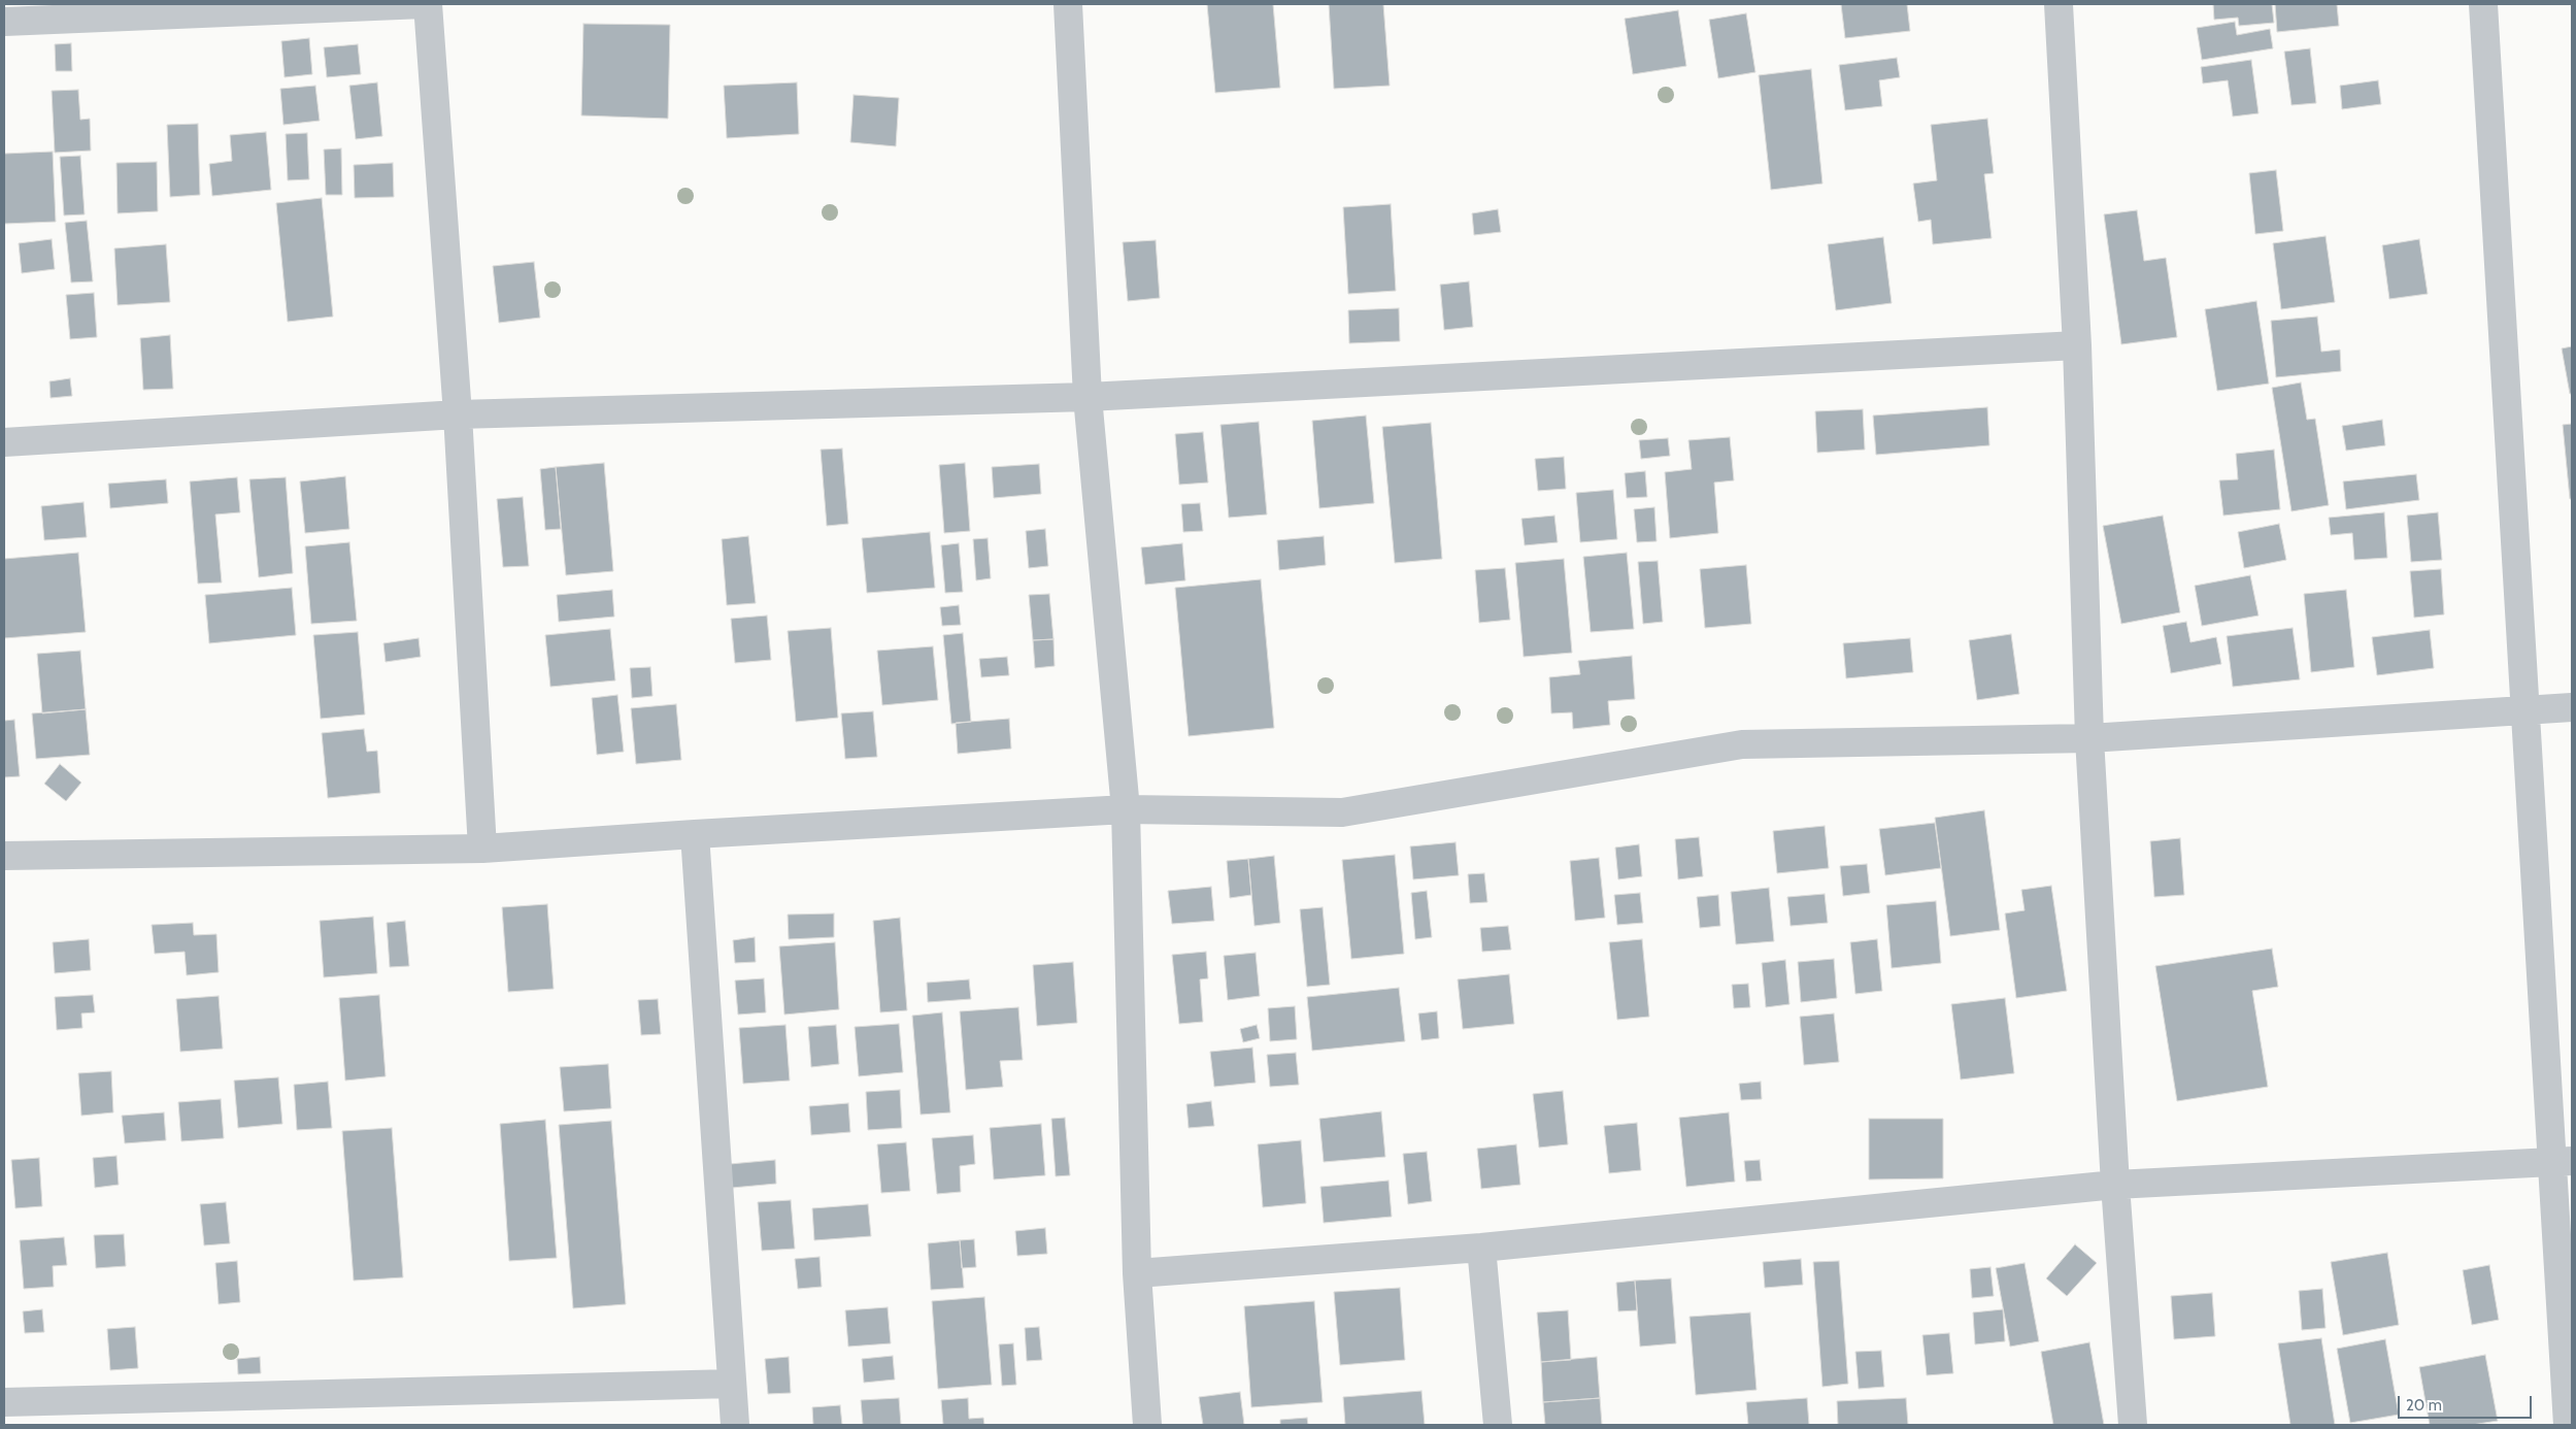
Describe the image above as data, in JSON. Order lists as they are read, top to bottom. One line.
{"scale_bar":"20 m"}
